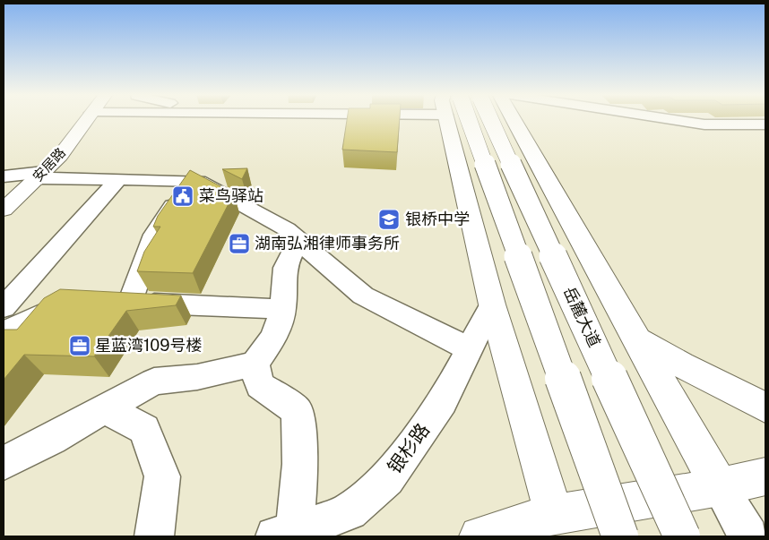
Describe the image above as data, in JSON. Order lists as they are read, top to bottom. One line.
{"streets":{"main road":["安居路","岳麓大道"],"street":["银杉路"]},"places":{"public building":["菜鸟驿站"],"school or university":["银桥中学"],"office":["湖南弘湘律师事务所","星蓝湾109号楼"]}}
